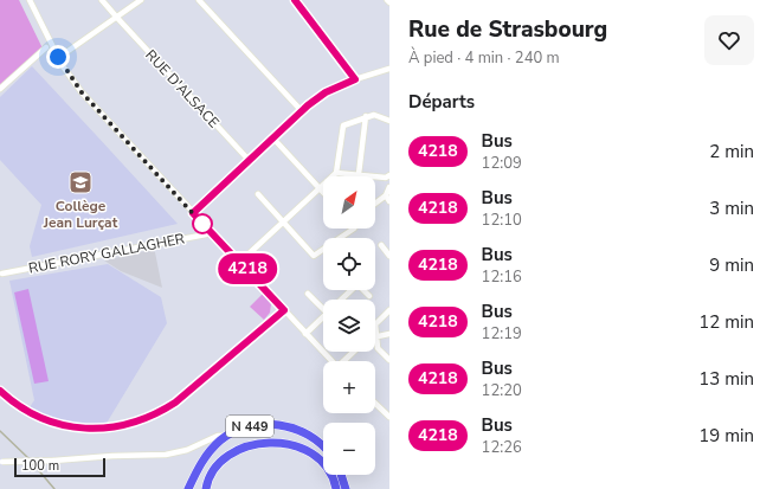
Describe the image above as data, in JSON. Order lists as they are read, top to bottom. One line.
{"streets":{"main road":["N 449"],"street":["RUE D'ALSACE","RUE RORY GALLAGHER"]},"places":{"school or university":["Collège Jean Lurçat"]},"lines":["bus line 4218"],"scale_bar":"100 m","north":"top right","page":{"on_map":"4218","heading":[["Rue de Strasbourg","À pied · 4 min · 240 m"],"Départs"],"list":[{"mark":"4218","name":"Bus","note":"12:09","value":"2 min"},{"mark":"4218","name":"Bus","note":"12:10","value":"3 min"},{"mark":"4218","name":"Bus","note":"12:16","value":"9 min"},{"mark":"4218","name":"Bus","note":"12:19","value":"12 min"},{"mark":"4218","name":"Bus","note":"12:20","value":"13 min"},{"mark":"4218","name":"Bus","note":"12:26","value":"19 min"}],"map_buttons":["+","−"],"scale":"100 m"}}
